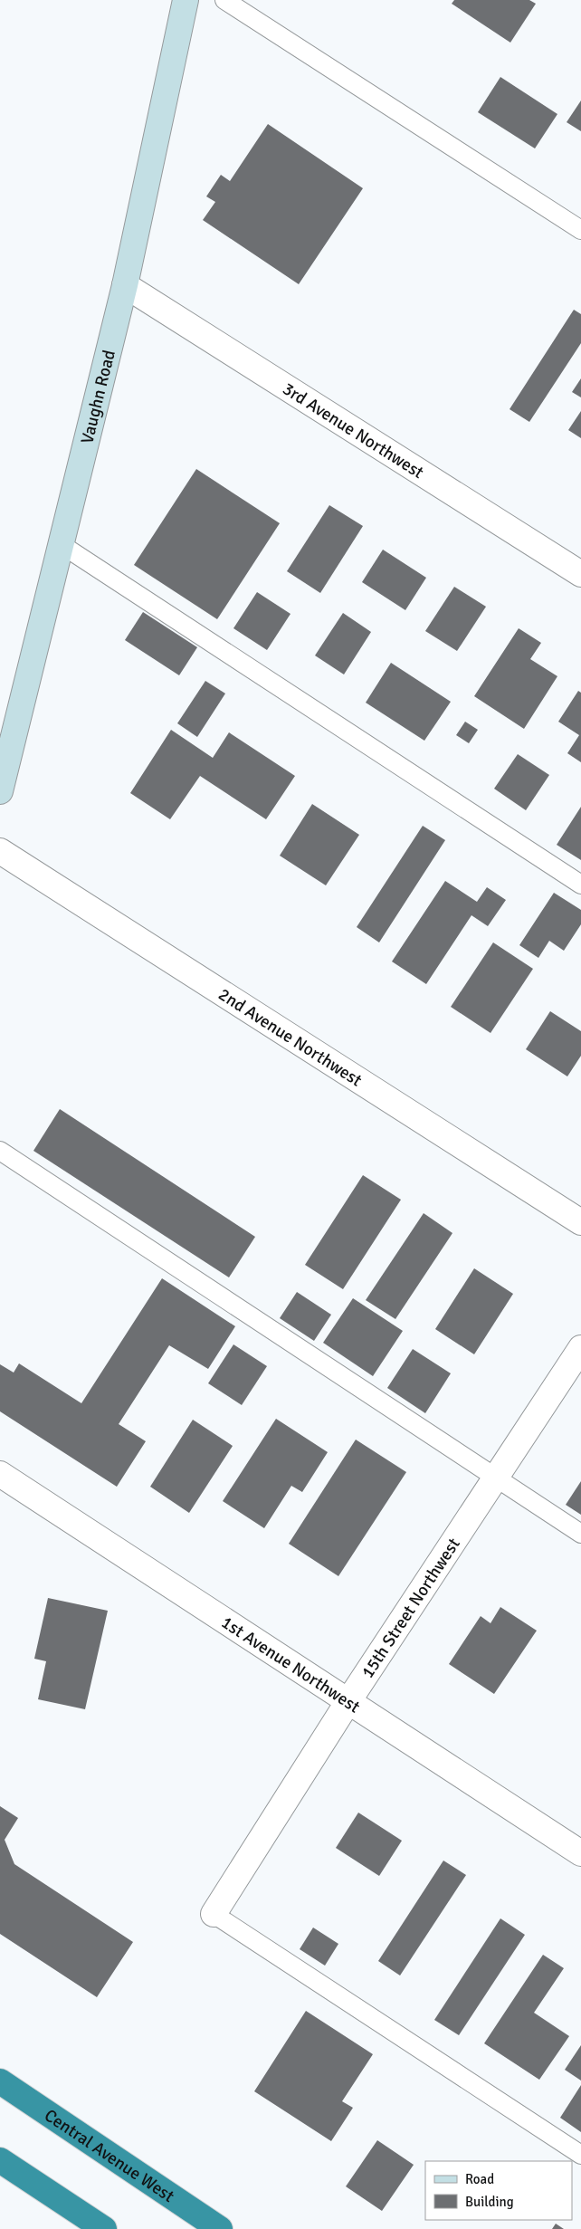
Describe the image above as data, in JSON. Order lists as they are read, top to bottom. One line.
{"streets":{"highway":["Central Avenue West"],"main road":["Vaughn Road"],"street":["3rd Avenue Northwest","2nd Avenue Northwest","15th Street Northwest","1st Avenue Northwest"]},"crossings":[["Vaughn Road","3rd Avenue Northwest"],["15th Street Northwest","1st Avenue Northwest"]],"legend":["Road","Building"]}
